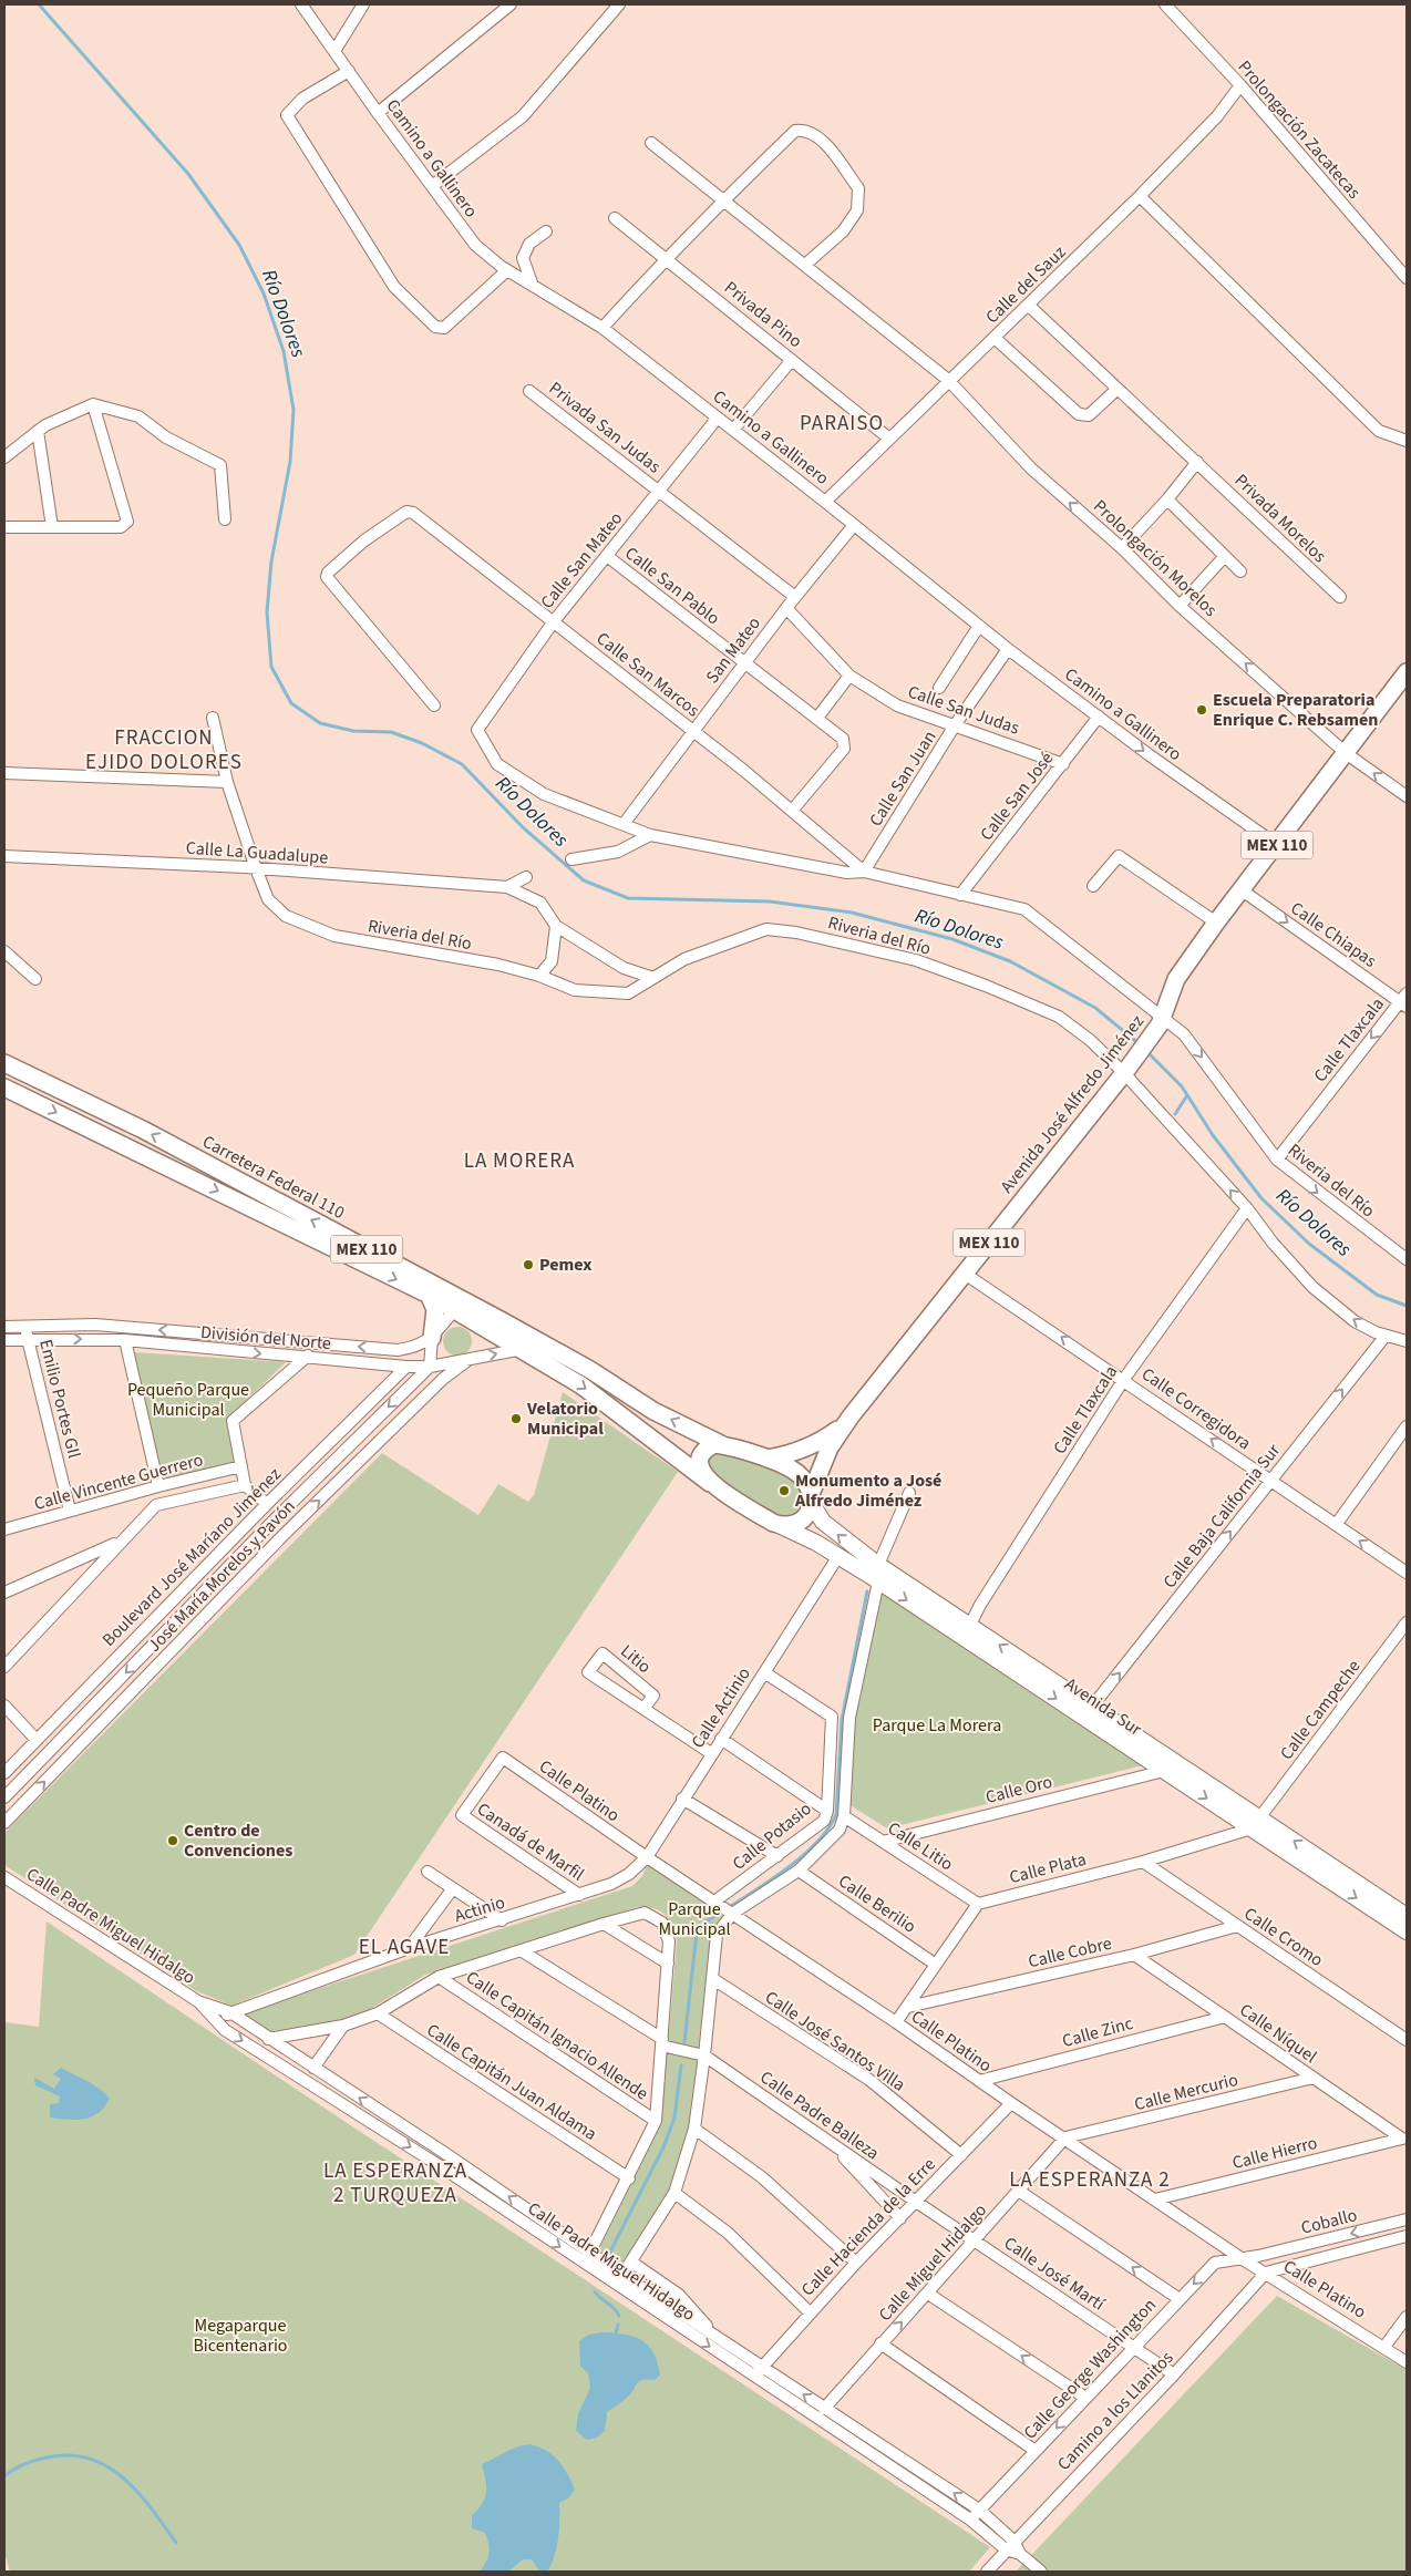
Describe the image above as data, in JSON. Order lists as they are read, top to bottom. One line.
{"streets":{"main road":["MEX 110","Avenida José Alfredo Jiménez","Carretera Federal 110","Avenida Sur"],"street":["Prolongación Zacatecas","Camino a Gallinero","Calle del Sauz","Privada Pino","Privada San Judas","Privada Morelos","Prolongación Morelos","Calle San Mateo","Calle San Pablo","San Mateo","Calle San Marcos","Calle San Judas","Calle San Juan","Calle San José","Calle La Guadalupe","Riveria del Río","Calle Chiapas","Calle Tlaxcala","División del Norte","Emilio Portes GIl","Calle Corregidora","Calle Vincente Guerrero","Calle Baja California Sur","Boulevard José Maríano Jiménez","José María Morelos y Pavón","Litio","Calle Actinio","Calle Campeche","Calle Oro","Calle Platino","Calle Potasio","Canadá de Marfil","Calle Litio","Calle Plata","Calle Berilio","Actinio","Calle Padre Miguel Hidalgo","Calle Cromo","Calle Cobre","Calle Zinc","Calle Níquel","Calle Capitán Ignacio Allende","Calle José Santos Villa","Calle Capitán Juan Aldama","Calle Mercurio","Calle Padre Balleza","Calle Hierro","Coballo","Calle Hacienda de la Erre","Calle Miguel Hidalgo","Calle José Martí","Calle George Washington","Camino a los Llanitos"]},"crossings":[["Prolongación Zacatecas","Calle del Sauz"],["Camino a Gallinero","Calle del Sauz"],["Camino a Gallinero","Calle San Mateo"],["Camino a Gallinero","San Mateo"],["Camino a Gallinero","Calle San Juan"],["Camino a Gallinero","Calle San José"],["Camino a Gallinero","Avenida José Alfredo Jiménez"],["Calle del Sauz","Privada Pino"],["Calle del Sauz","Privada Morelos"],["Calle del Sauz","Prolongación Morelos"],["Privada San Judas","Calle San Mateo"],["Prolongación Morelos","Avenida José Alfredo Jiménez"],["Calle San Mateo","Calle San Pablo"],["Calle San Mateo","Calle San Marcos"],["Calle San Mateo","Riveria del Río"],["Calle San Pablo","San Mateo"],["Calle San Pablo","Calle San Marcos"],["San Mateo","Calle San Marcos"],["San Mateo","Calle San Judas"],["San Mateo","Riveria del Río"],["Calle San Marcos","Calle San Juan"],["Calle San Marcos","Riveria del Río"],["Calle San Judas","Calle San Juan"],["Calle San Judas","Calle San José"],["Calle San Juan","Riveria del Río"],["Calle San José","Riveria del Río"],["MEX 110","Avenida José Alfredo Jiménez"],["MEX 110","Carretera Federal 110"],["MEX 110","Avenida Sur"],["Calle La Guadalupe","Riveria del Río"],["Riveria del Río","Calle Tlaxcala"],["Riveria del Río","Avenida José Alfredo Jiménez"],["Riveria del Río","Calle Baja California Sur"],["Calle Chiapas","Calle Tlaxcala"],["Calle Chiapas","Avenida José Alfredo Jiménez"],["Calle Tlaxcala","Calle Corregidora"],["Calle Tlaxcala","Avenida Sur"],["Avenida José Alfredo Jiménez","Calle Corregidora"],["Carretera Federal 110","División del Norte"],["División del Norte","Emilio Portes GIl"],["División del Norte","Boulevard José Maríano Jiménez"],["División del Norte","José María Morelos y Pavón"],["Emilio Portes GIl","Calle Vincente Guerrero"],["Calle Corregidora","Calle Baja California Sur"],["Calle Baja California Sur","Avenida Sur"],["Litio","Calle Actinio"],["Avenida Sur","Calle Actinio"],["Avenida Sur","Calle Campeche"],["Avenida Sur","Calle Oro"],["Avenida Sur","Calle Plata"],["Calle Actinio","Calle Platino"],["Calle Actinio","Calle Potasio"],["Calle Actinio","Actinio"],["Calle Campeche","Calle Plata"],["Calle Oro","Calle Litio"],["Calle Platino","Calle Potasio"],["Calle Platino","Canadá de Marfil"],["Calle Platino","Calle Zinc"],["Calle Platino","Calle Mercurio"],["Calle Platino","Calle Hierro"],["Calle Platino","Coballo"],["Calle Platino","Calle Hacienda de la Erre"],["Calle Platino","Calle Miguel Hidalgo"],["Calle Platino","Calle George Washington"],["Calle Platino","Camino a los Llanitos"],["Canadá de Marfil","Actinio"],["Calle Litio","Calle Plata"],["Calle Plata","Calle Cromo"],["Actinio","Calle Padre Miguel Hidalgo"],["Calle Padre Miguel Hidalgo","Calle Hacienda de la Erre"],["Calle Padre Miguel Hidalgo","Calle Miguel Hidalgo"],["Calle Padre Miguel Hidalgo","Calle George Washington"],["Calle Padre Miguel Hidalgo","Camino a los Llanitos"],["Calle Cromo","Calle Cobre"],["Calle Cobre","Calle Níquel"],["Calle Zinc","Calle Níquel"],["Calle Níquel","Calle Mercurio"],["Calle Níquel","Calle Hierro"],["Calle José Santos Villa","Calle Hacienda de la Erre"],["Calle Mercurio","Calle Miguel Hidalgo"],["Calle Padre Balleza","Calle Hacienda de la Erre"],["Calle Padre Balleza","Calle José Martí"],["Coballo","Calle George Washington"],["Coballo","Camino a los Llanitos"],["Calle Hacienda de la Erre","Calle José Martí"],["Calle Miguel Hidalgo","Calle José Martí"],["Calle José Martí","Calle George Washington"],["Calle José Martí","Camino a los Llanitos"]],"one_way":["Prolongación Morelos","Calle Chiapas","Calle Corregidora","Calle Baja California Sur","Calle George Washington"],"districts":["PARAISO","FRACCION EJIDO DOLORES","LA MORERA","EL AGAVE","LA ESPERANZA 2 TURQUEZA","LA ESPERANZA 2"],"water":["Río Dolores"],"parks":["Pequeño Parque Municipal","Parque La Morera","Parque Municipal","Megaparque Bicentenario"],"places":["Escuela Preparatoria Enrique C. Rebsamen","Pemex","Velatorio Municipal","Monumento a José Alfredo Jiménez","Centro de Convenciones"]}
